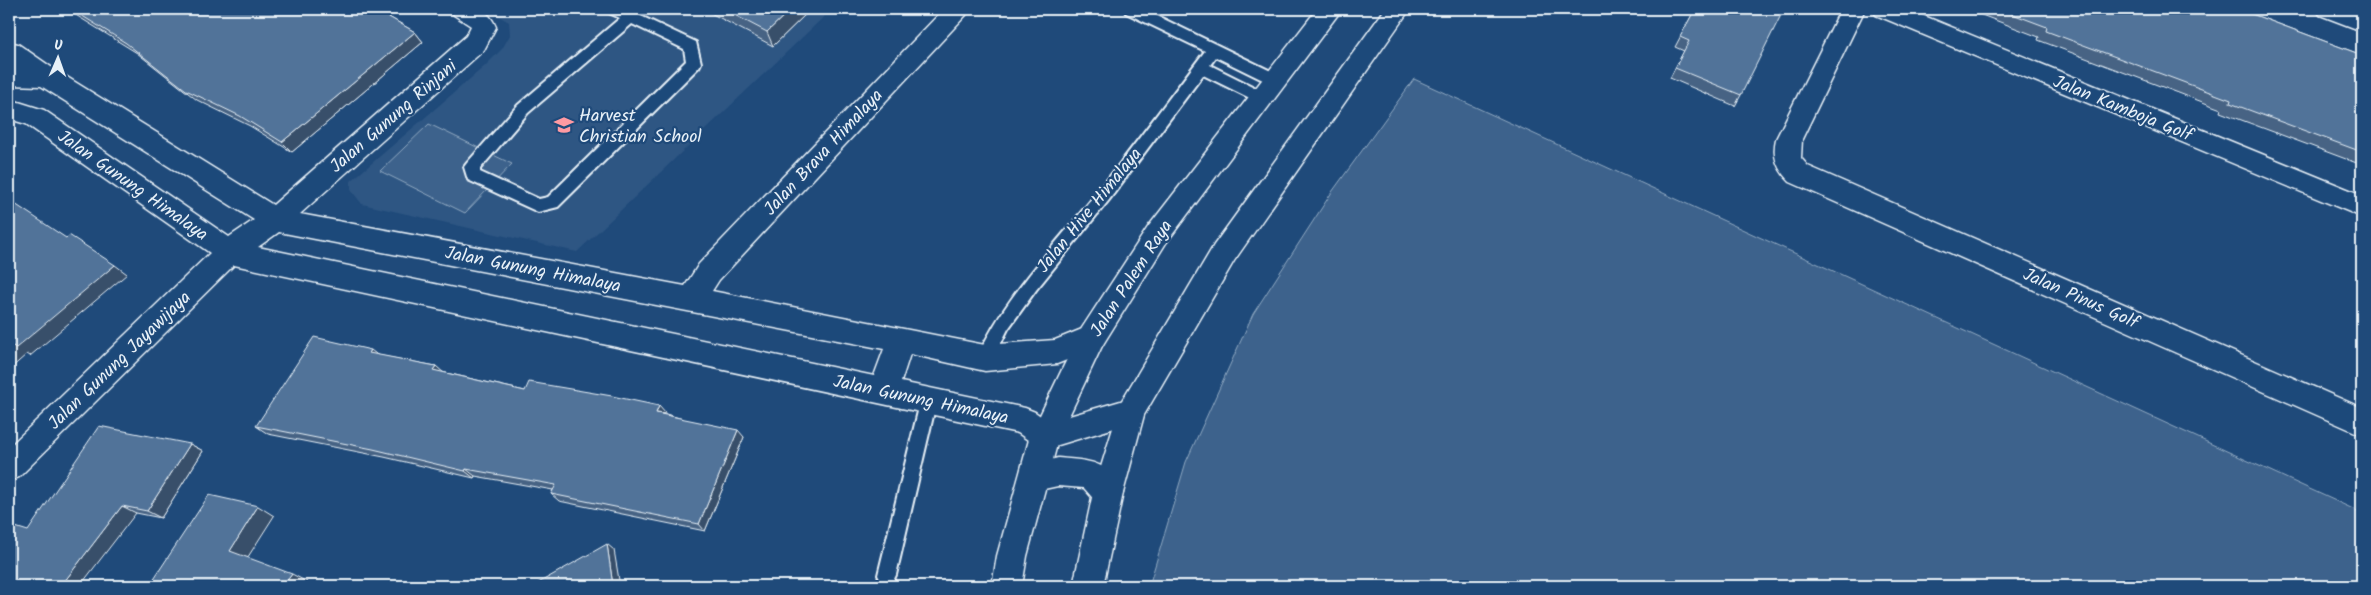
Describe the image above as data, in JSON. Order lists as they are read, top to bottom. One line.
{"streets":{"street":["Jalan Kamboja Golf","Jalan Gunung Rinjani","Jalan Brava Himalaya","Jalan Gunung Himalaya","Jalan Palem Raya","Jalan Pinus Golf","Jalan Gunung Jayawijaya"],"lane":["Jalan Hive Himalaya"]},"crossings":[["Jalan Gunung Rinjani","Jalan Gunung Himalaya"],["Jalan Gunung Rinjani","Jalan Gunung Jayawijaya"],["Jalan Brava Himalaya","Jalan Gunung Himalaya"],["Jalan Gunung Himalaya","Jalan Hive Himalaya"],["Jalan Gunung Himalaya","Jalan Palem Raya"],["Jalan Gunung Himalaya","Jalan Gunung Jayawijaya"]],"places":{"school or university":["Harvest Christian School"]},"north":"top"}
